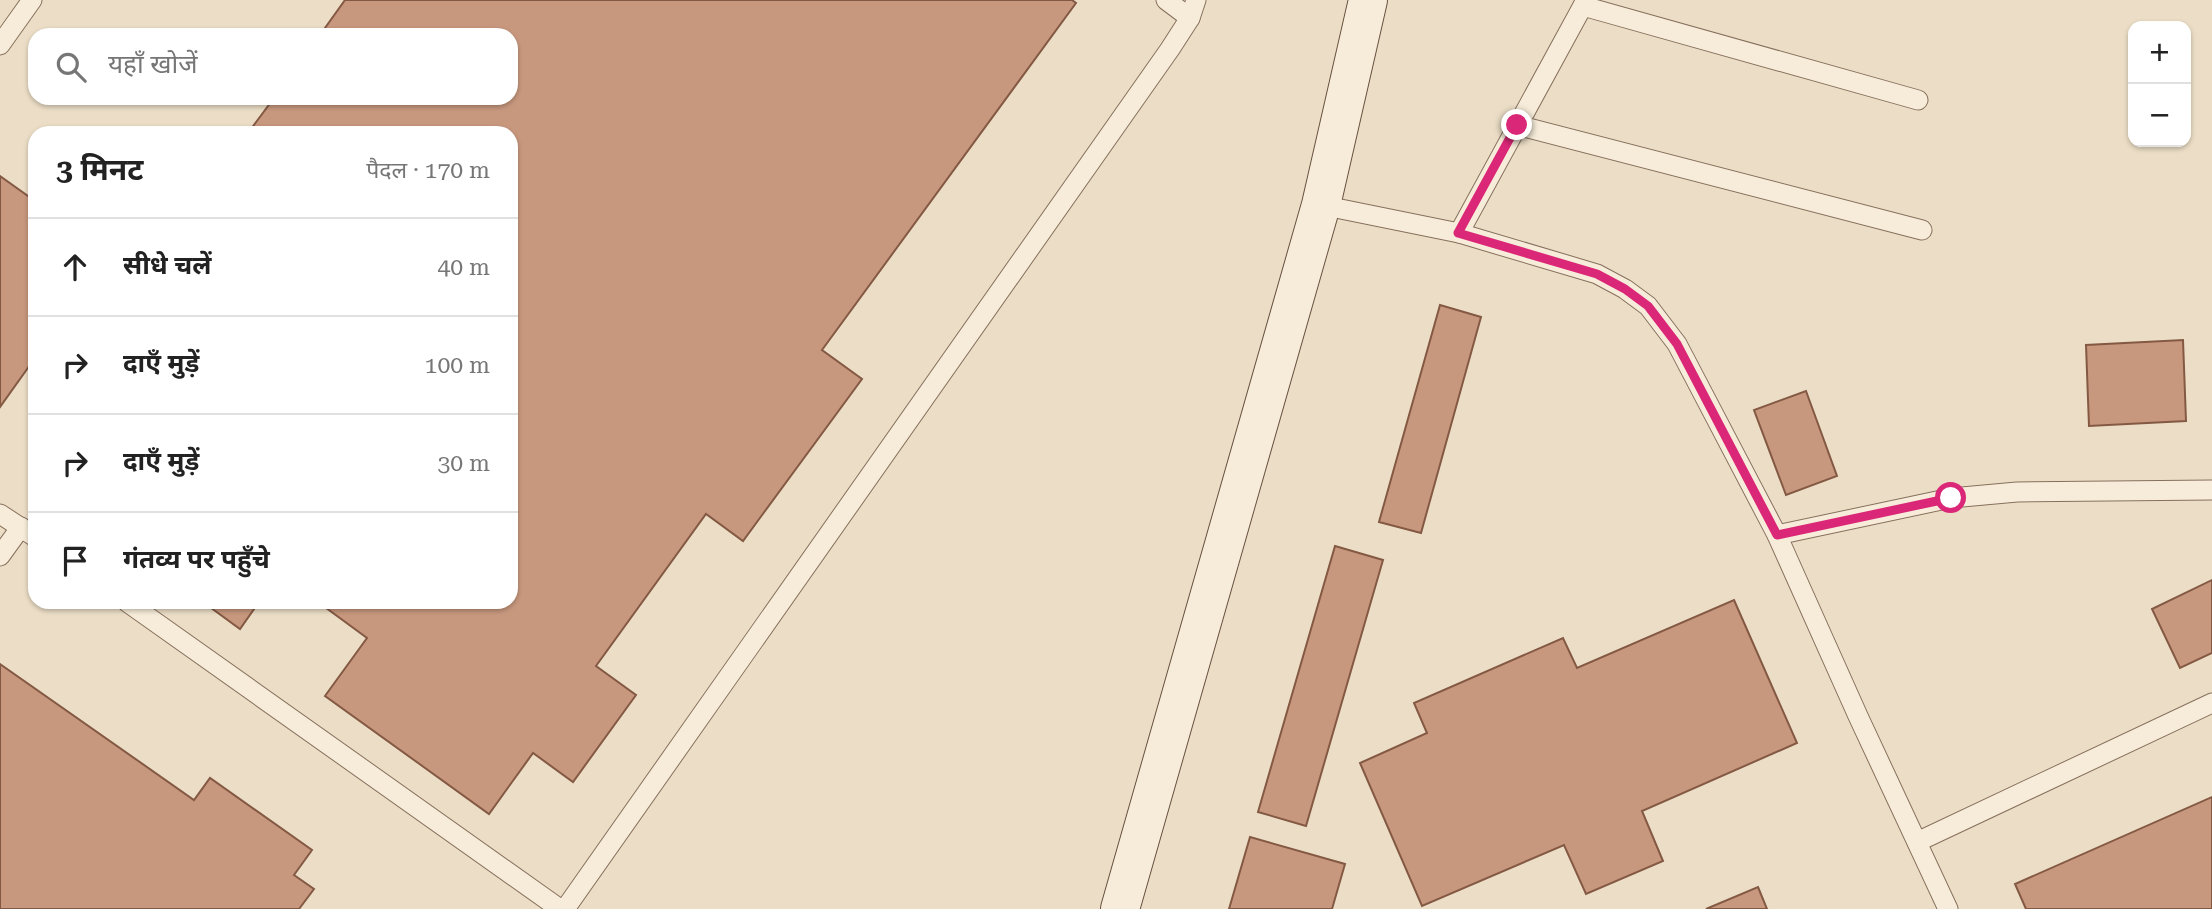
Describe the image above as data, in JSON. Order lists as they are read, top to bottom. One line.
{"page":{"map_buttons":["+","−"],"search":"यहाँ खोजें","heading":["3 मिनट","पैदल · 170 m"],"list":[["सीधे चलें","40 m"],["दाएँ मुड़ें","100 m"],["दाएँ मुड़ें","30 m"],"गंतव्य पर पहुँचे"]}}
